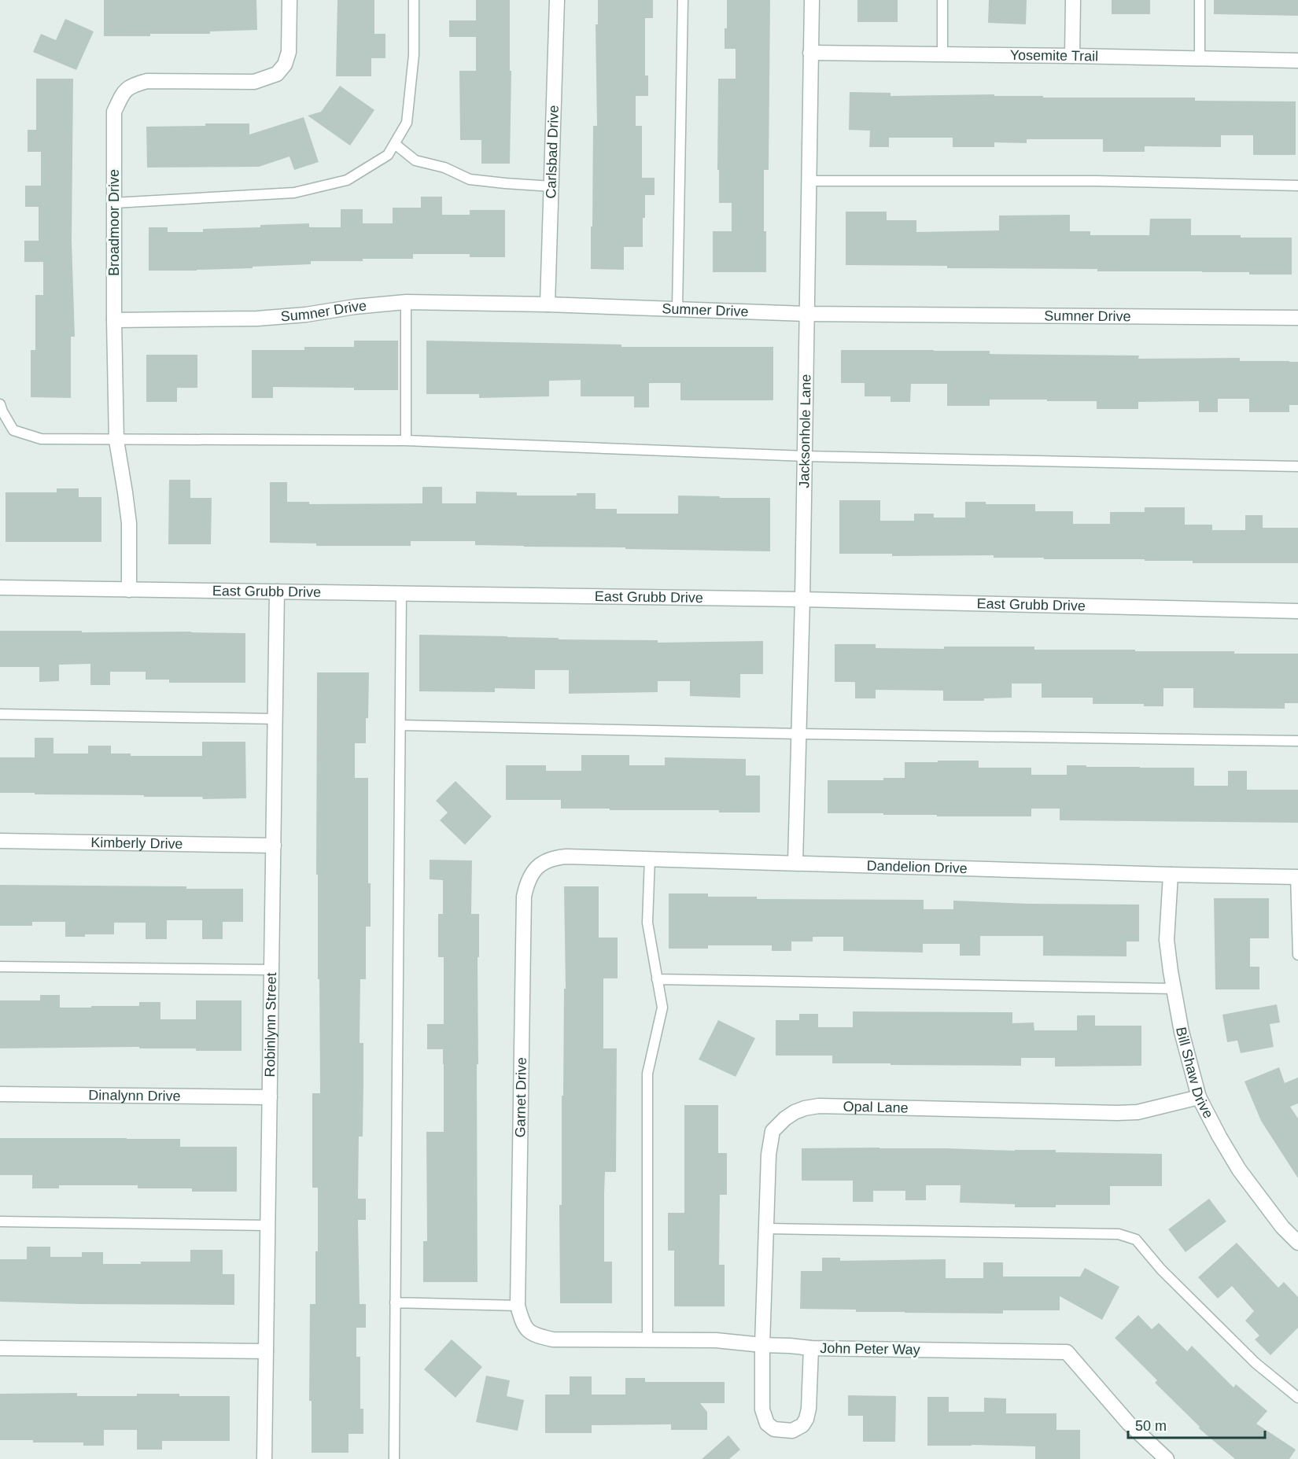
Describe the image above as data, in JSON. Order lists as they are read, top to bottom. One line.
{"streets":{"street":["Yosemite Trail","Carlsbad Drive","Broadmoor Drive","Sumner Drive","Jacksonhole Lane","East Grubb Drive","Kimberly Drive","Dandelion Drive","Robinlynn Street","Bill Shaw Drive","Dinalynn Drive","Garnet Drive","Opal Lane","John Peter Way"]},"crossings":[["Yosemite Trail","Jacksonhole Lane"],["Carlsbad Drive","Sumner Drive"],["Broadmoor Drive","Sumner Drive"],["Broadmoor Drive","East Grubb Drive"],["Sumner Drive","Jacksonhole Lane"],["Jacksonhole Lane","East Grubb Drive"],["Jacksonhole Lane","Dandelion Drive"],["East Grubb Drive","Robinlynn Street"],["Kimberly Drive","Robinlynn Street"],["Dandelion Drive","Bill Shaw Drive"],["Dandelion Drive","Garnet Drive"],["Robinlynn Street","Dinalynn Drive"],["Bill Shaw Drive","Opal Lane"],["Garnet Drive","John Peter Way"],["Opal Lane","John Peter Way"]],"scale_bar":"50 m"}
